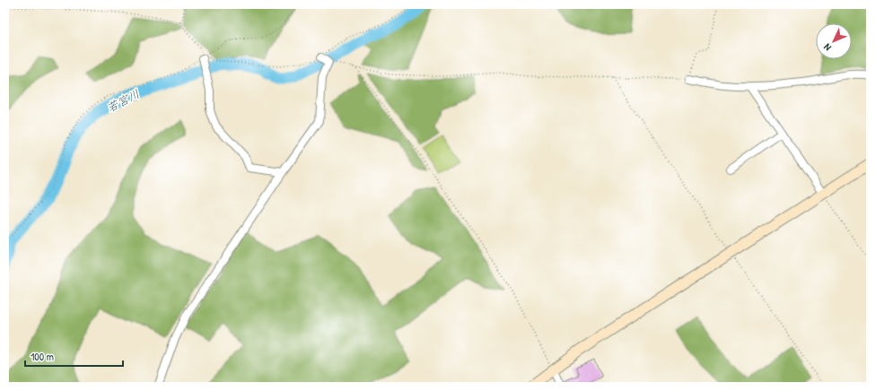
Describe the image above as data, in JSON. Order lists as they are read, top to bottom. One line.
{"water":["若宮川"],"scale_bar":"100 m","north":"bottom left"}
